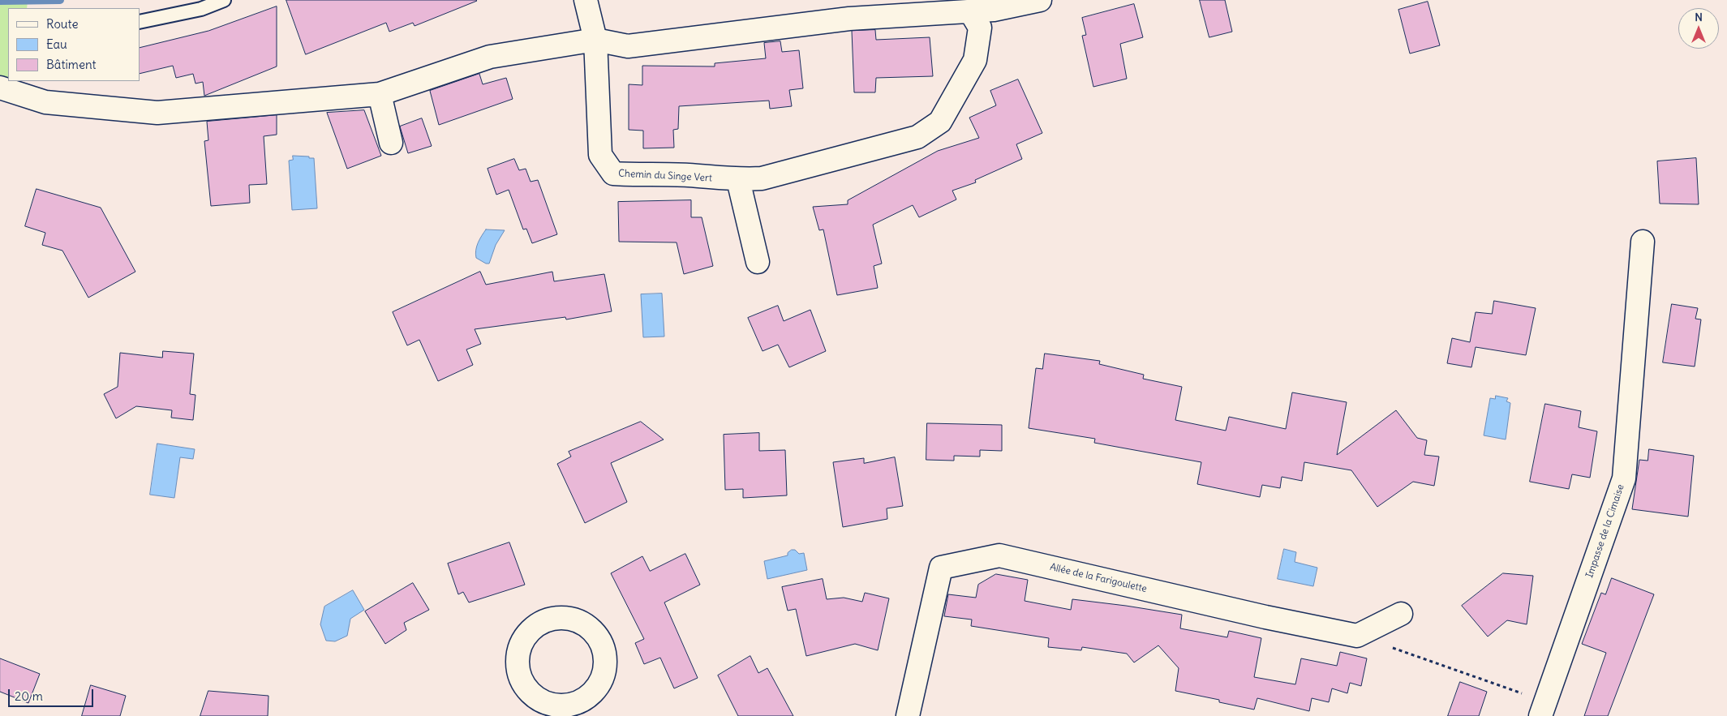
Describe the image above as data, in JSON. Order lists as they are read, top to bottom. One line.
{"streets":{"street":["Chemin du Singe Vert","Impasse de la Cimaise","Allée de la Farigoulette"]},"legend":["Route","Eau","Bâtiment"],"scale_bar":"20 m","north":"top"}
